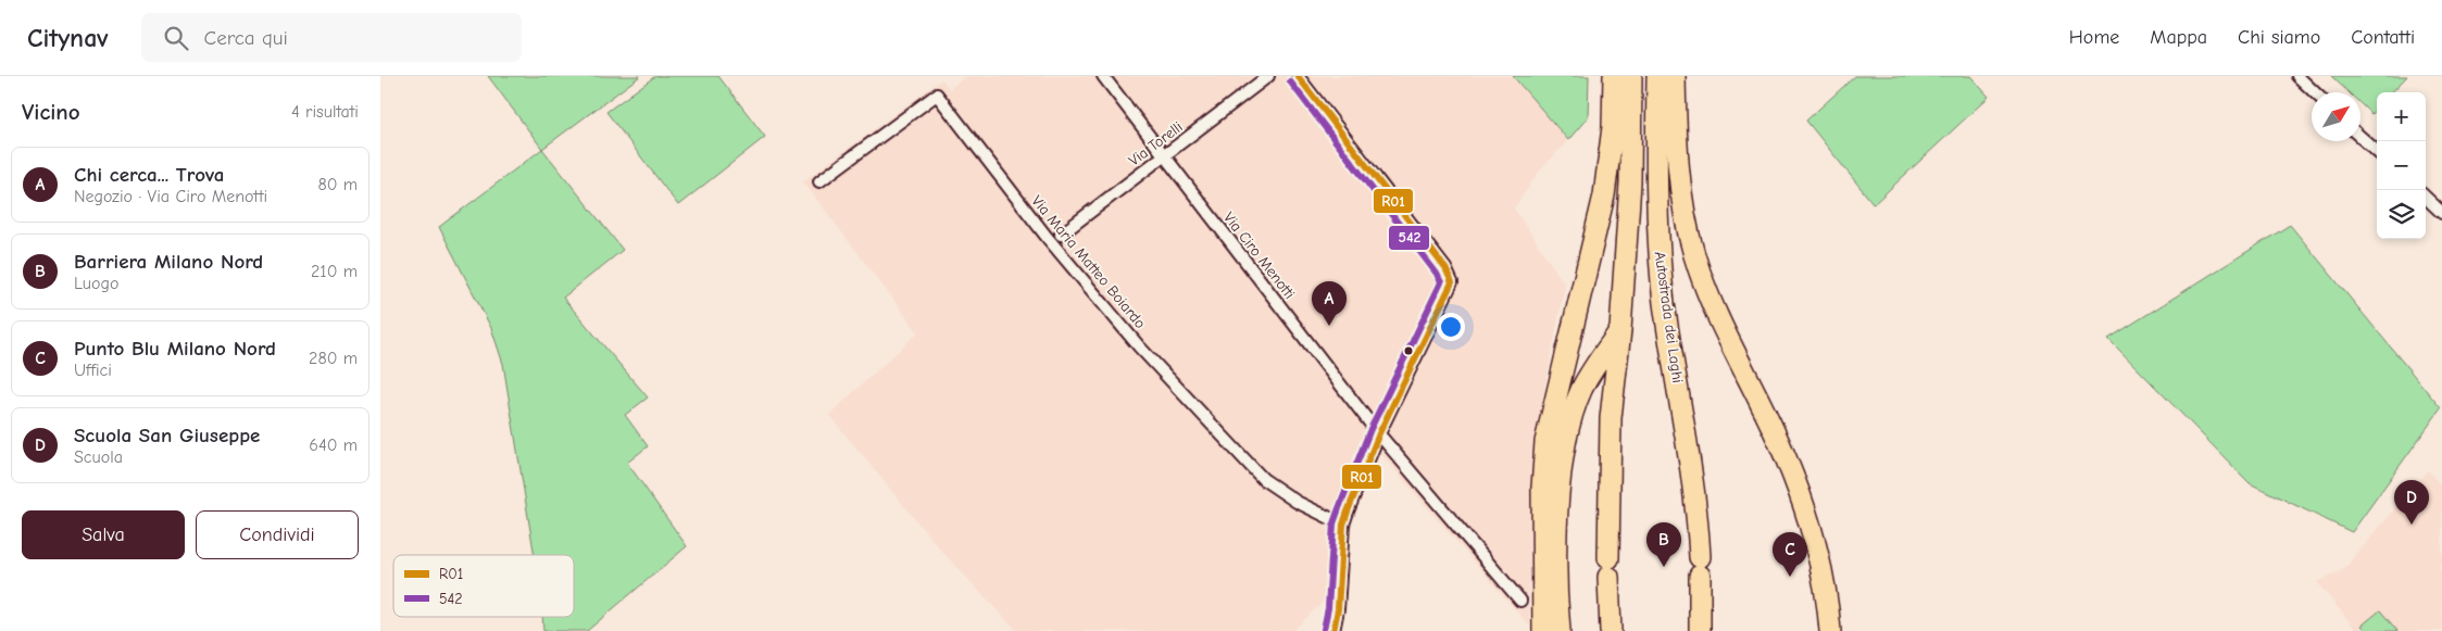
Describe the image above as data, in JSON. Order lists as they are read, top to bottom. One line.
{"streets":{"highway":["Autostrada dei Laghi"],"street":["Via Torelli","Via Ciro Menotti","Via Maria Matteo Boiardo"]},"crossings":[["Via Torelli","Via Ciro Menotti"]],"lines":["transit line R01","transit line 542"],"legend":["R01","542"],"north":"top right","page":{"header":"Citynav","search":"Cerca qui","nav":["Home","Mappa","Chi siamo","Contatti"],"heading":["Vicino","4 risultati"],"map_buttons":["+","−"],"list":[{"mark":"A","name":"Chi cerca... Trova","note":"Negozio · Via Ciro Menotti","value":"80 m"},{"mark":"B","name":"Barriera Milano Nord","note":"Luogo","value":"210 m"},{"mark":"C","name":"Punto Blu Milano Nord","note":"Uffici","value":"280 m"},{"mark":"D","name":"Scuola San Giuseppe","note":"Scuola","value":"640 m"}],"pins":["A","D","B","C"],"buttons":["Salva","Condividi"]}}
